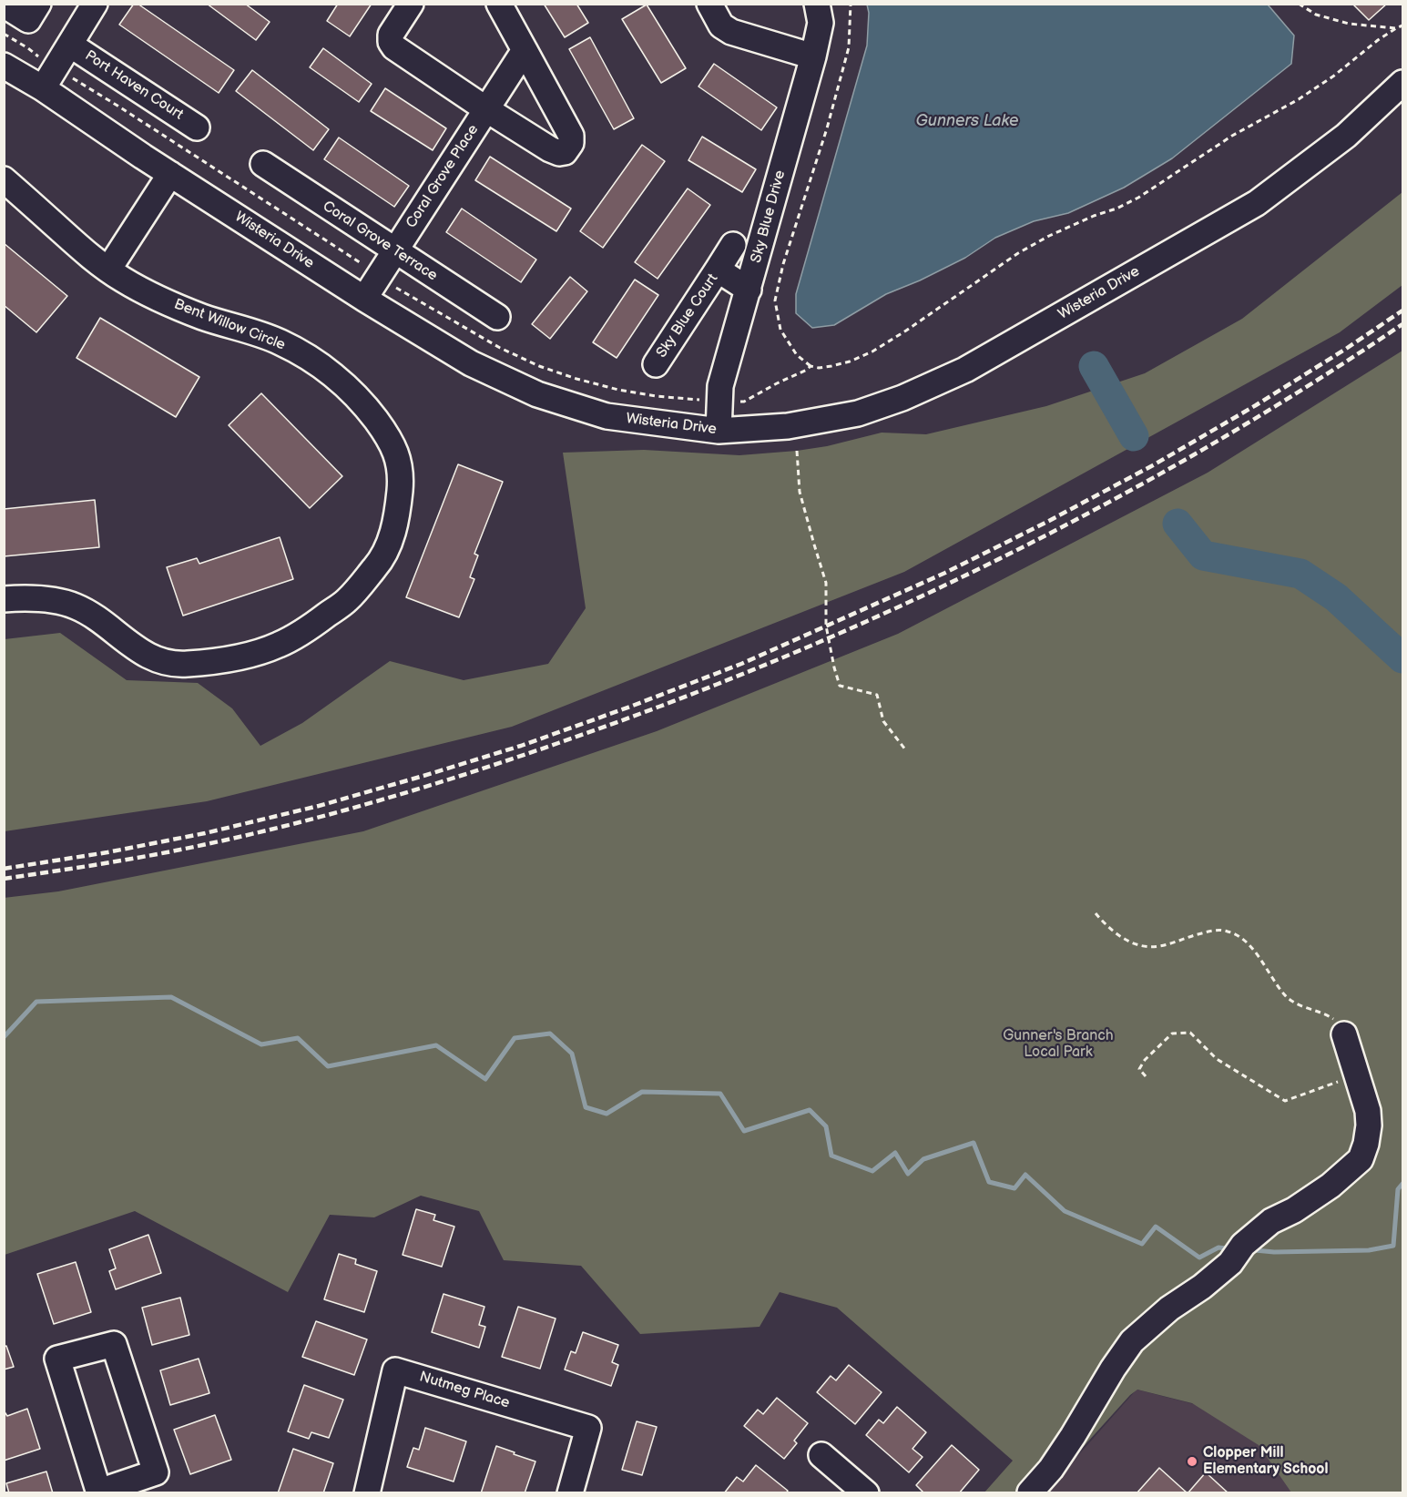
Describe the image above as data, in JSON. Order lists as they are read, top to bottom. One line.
{"streets":{"street":["Port Haven Court","Coral Grove Place","Sky Blue Drive","Wisteria Drive","Coral Grove Terrace","Sky Blue Court","Bent Willow Circle","Nutmeg Place"]},"crossings":[["Coral Grove Place","Wisteria Drive"],["Coral Grove Place","Coral Grove Terrace"],["Sky Blue Drive","Wisteria Drive"],["Sky Blue Drive","Sky Blue Court"]],"water":["Gunners Lake"],"parks":["Gunner's Branch Local Park"],"places":["Clopper Mill Elementary School"]}
